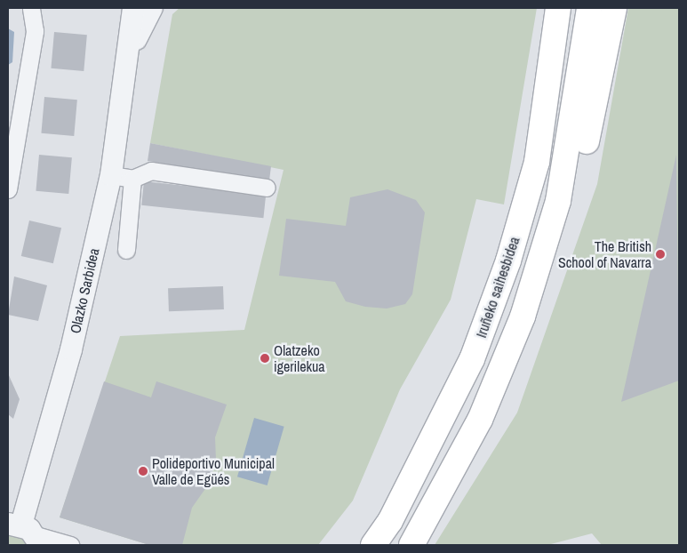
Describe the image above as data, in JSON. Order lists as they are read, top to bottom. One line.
{"streets":{"highway":["Iruñeko saihesbidea"],"street":["Olazko Sarbidea"]},"places":["The British School of Navarra","Olatzeko igerilekua","Polideportivo Municipal Valle de Egüés"]}
